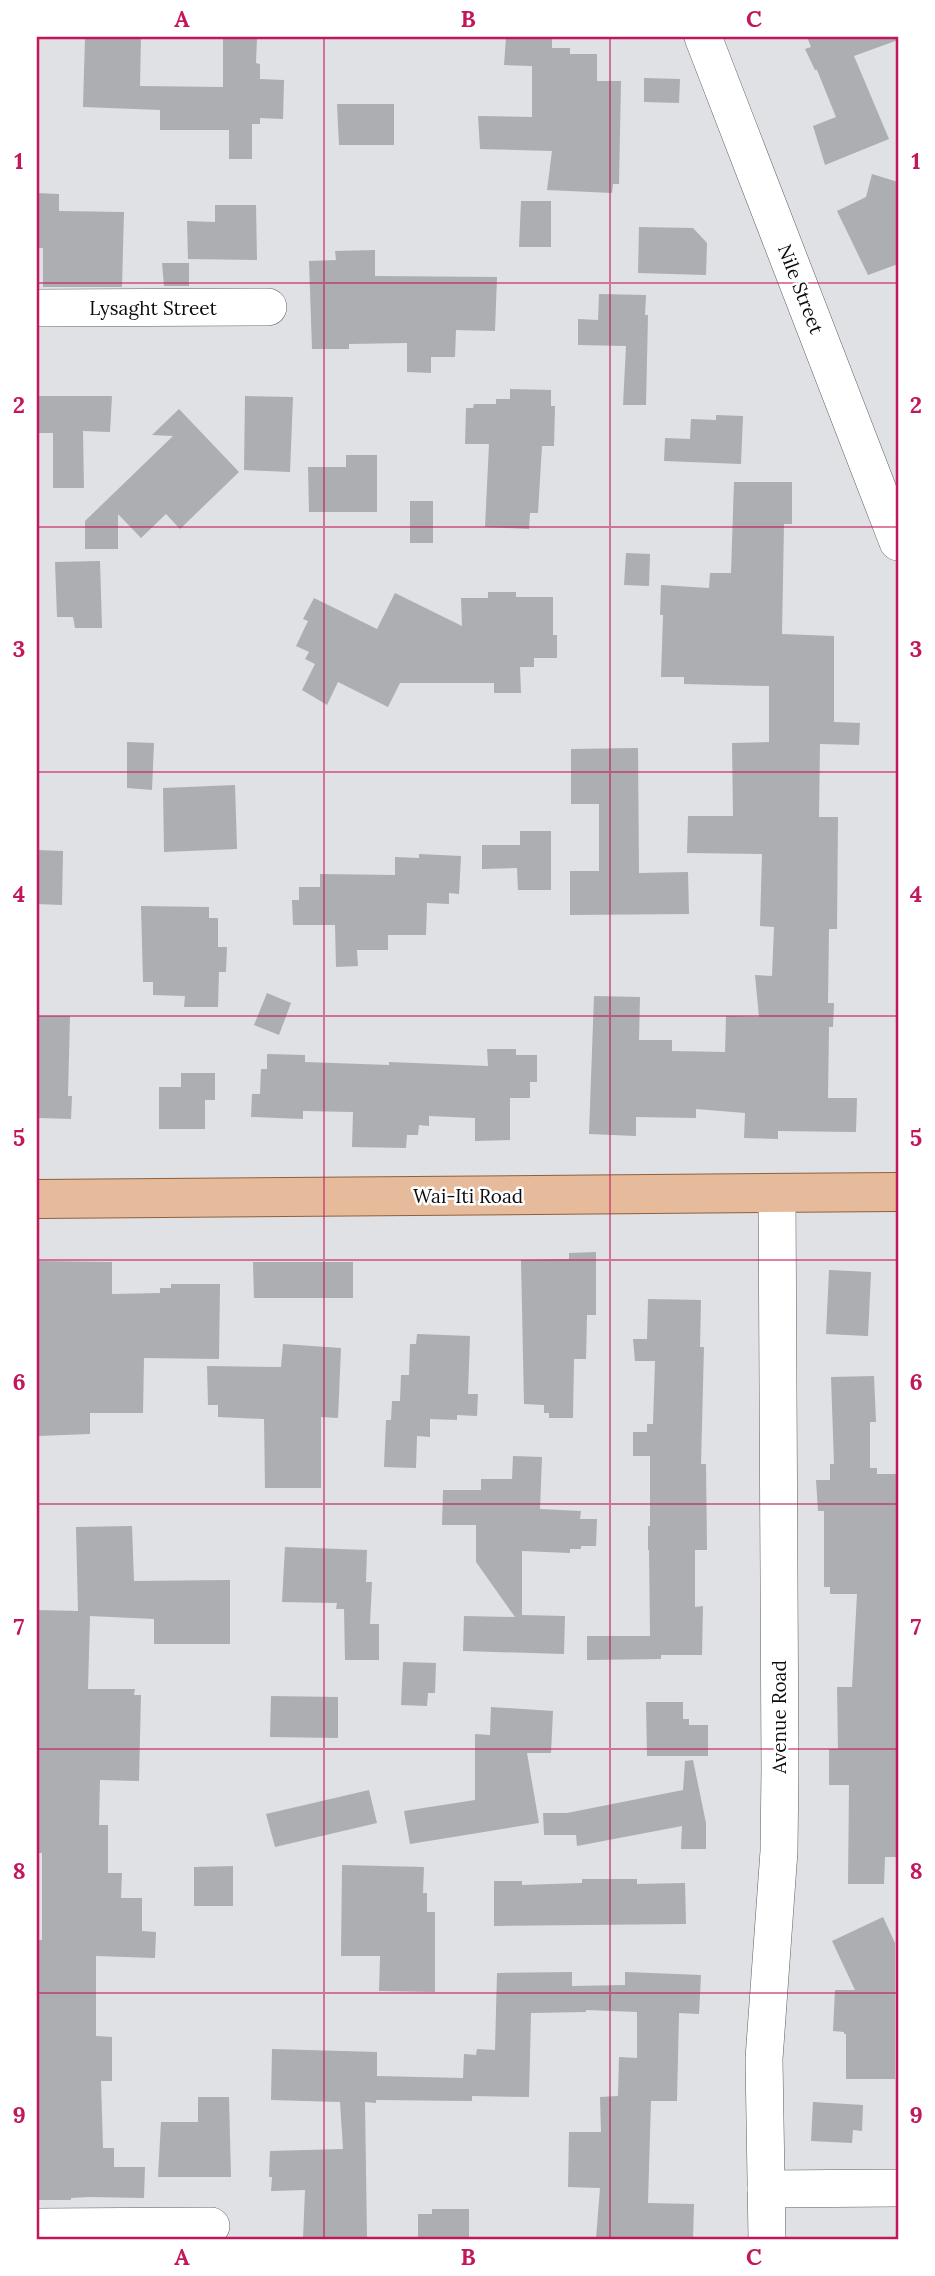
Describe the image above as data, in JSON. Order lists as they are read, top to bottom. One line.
{"streets":{"main road":["Wai-Iti Road"],"street":["Nile Street","Lysaght Street","Avenue Road"]},"crossings":[["Wai-Iti Road","Avenue Road"]],"grid":{"columns":["A","B","C"],"rows":["1","2","3","4","5","6","7","8","9"]}}
